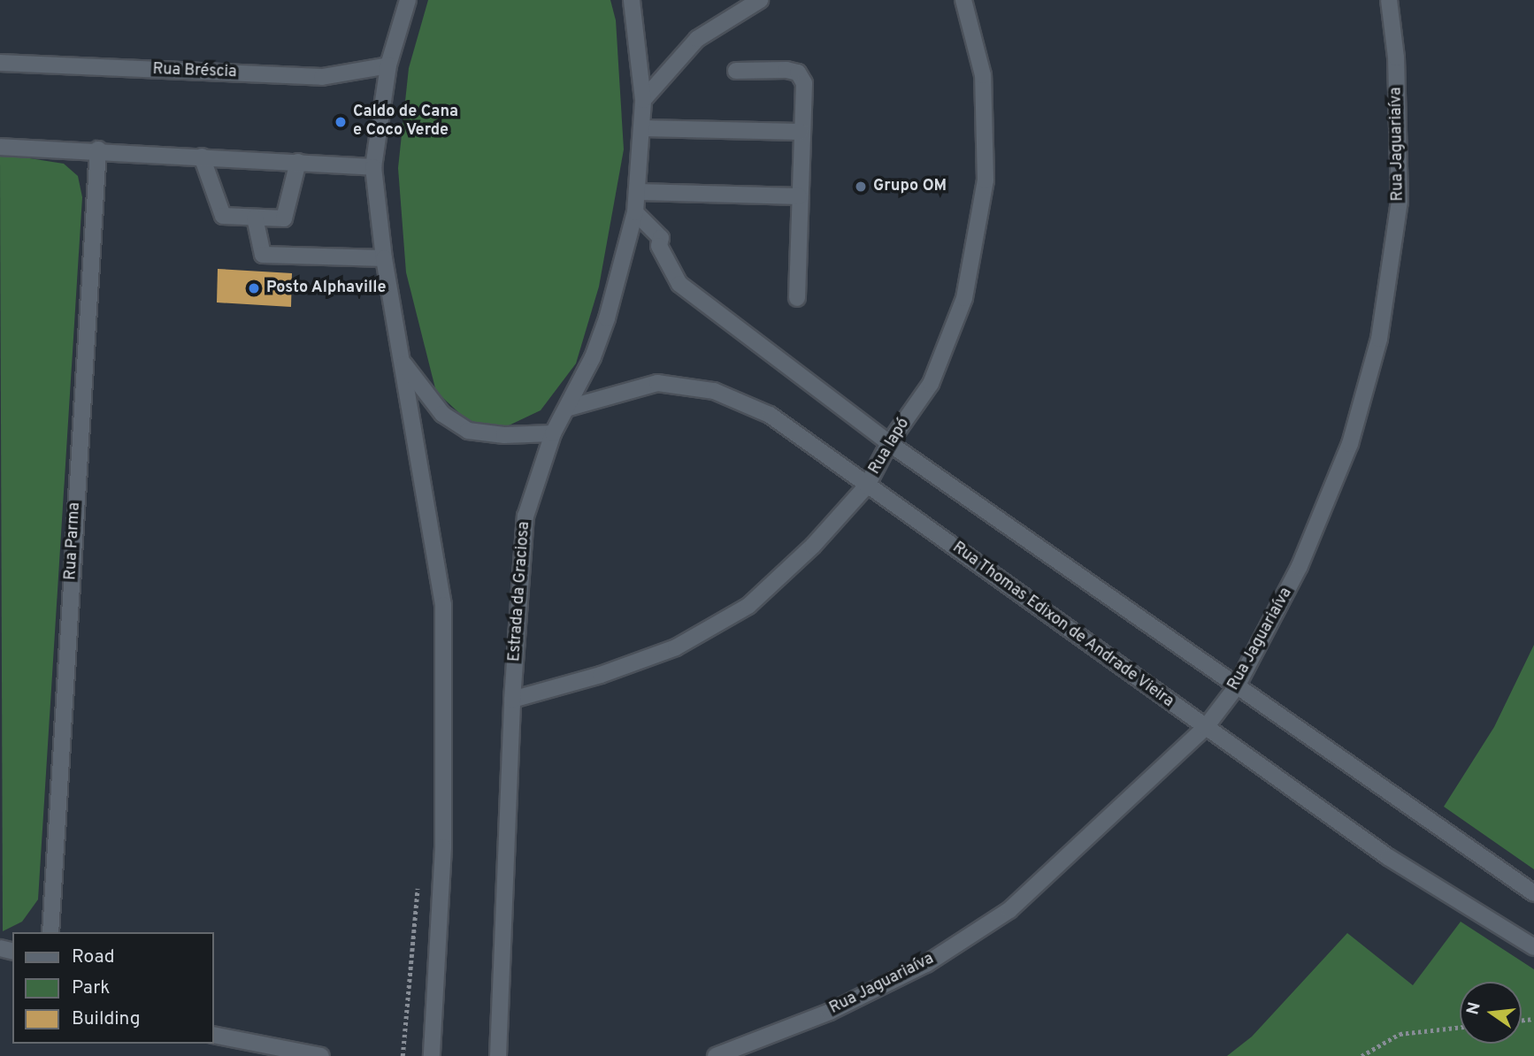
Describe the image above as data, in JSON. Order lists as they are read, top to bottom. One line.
{"streets":{"street":["Rua Bréscia","Rua Jaguariaíva","Rua Iapó","Rua Parma","Estrada da Graciosa","Rua Thomas Edixon de Andrade Vieira"]},"crossings":[["Rua Jaguariaíva","Rua Thomas Edixon de Andrade Vieira"],["Rua Iapó","Estrada da Graciosa"],["Rua Iapó","Rua Thomas Edixon de Andrade Vieira"],["Estrada da Graciosa","Rua Thomas Edixon de Andrade Vieira"]],"places":["Caldo de Cana e Coco Verde","Grupo OM","Posto Alphaville"],"legend":["Road","Park","Building"],"north":"left"}
